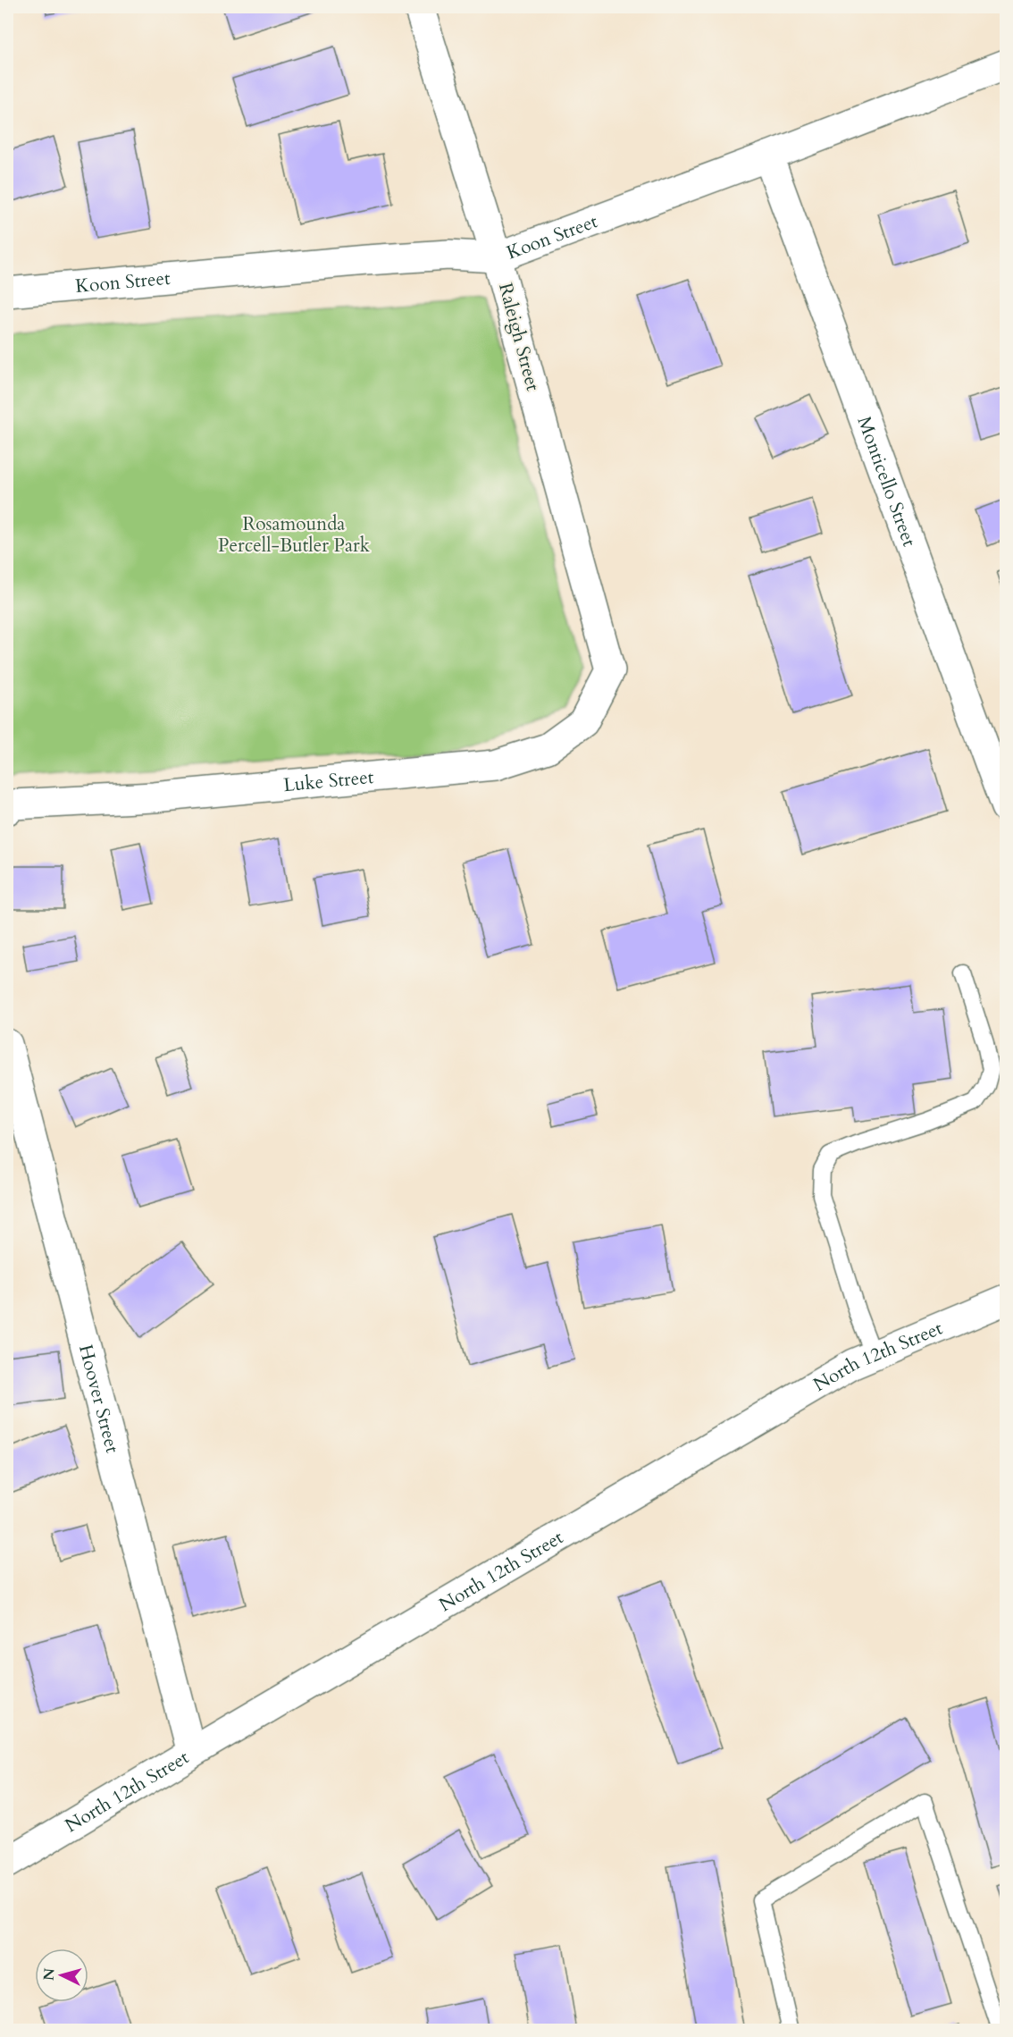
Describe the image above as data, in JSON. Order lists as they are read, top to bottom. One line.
{"streets":{"street":["Koon Street","Raleigh Street","Monticello Street","Luke Street","North 12th Street","Hoover Street"]},"crossings":[["Koon Street","Raleigh Street"],["Koon Street","Monticello Street"],["Raleigh Street","Luke Street"],["North 12th Street","Hoover Street"]],"parks":["Rosamounda Percell-Butler Park"],"north":"left"}
